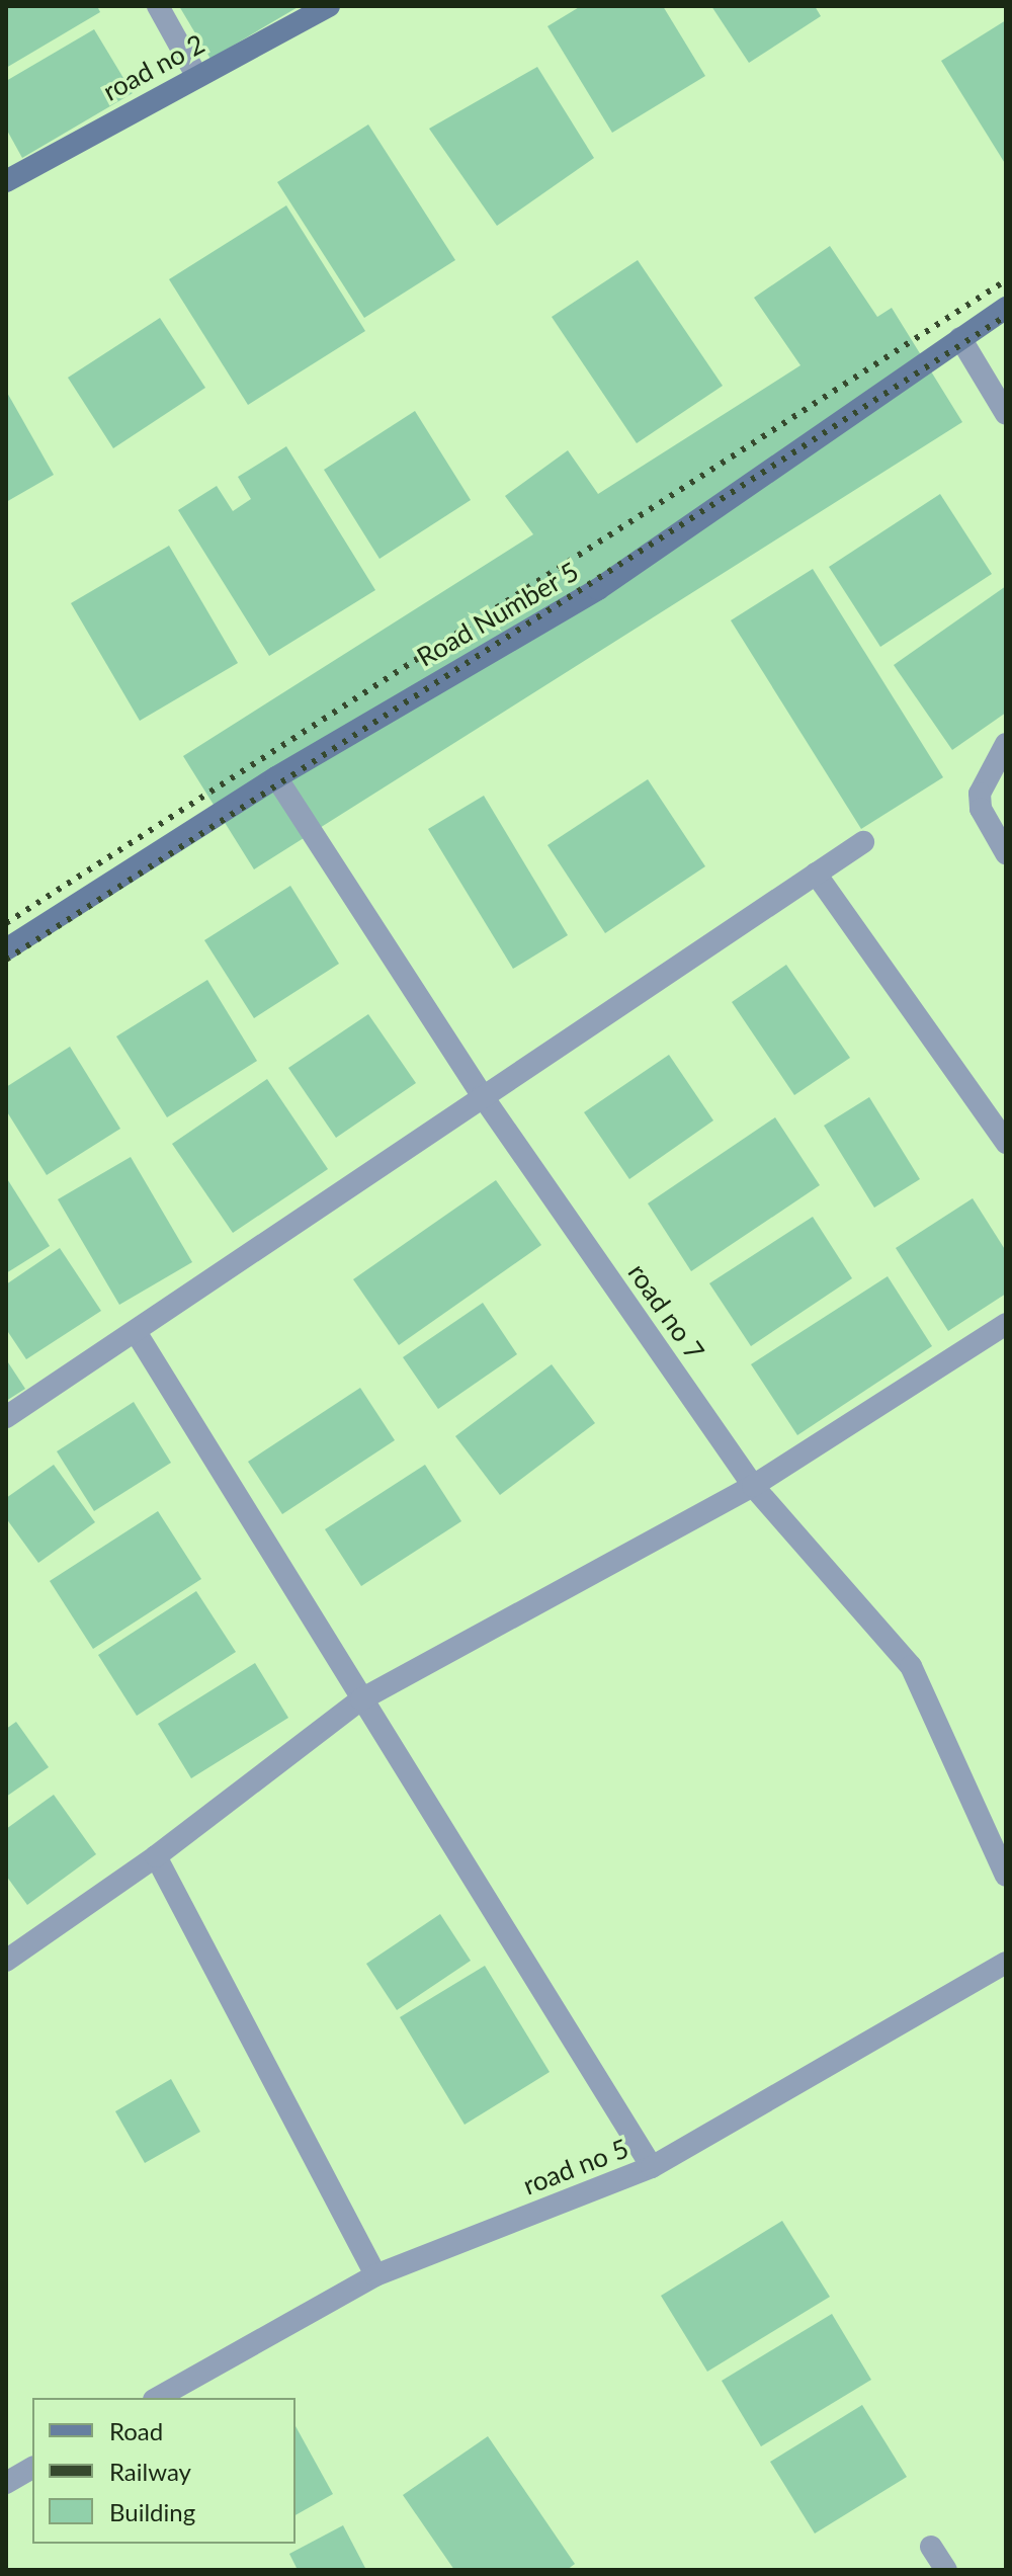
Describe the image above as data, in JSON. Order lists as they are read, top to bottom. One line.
{"streets":{"main road":["road no 2","Road Number 5"],"street":["road no 7","road no 5"]},"crossings":[["Road Number 5","road no 7"]],"legend":["Road","Railway","Building"]}
